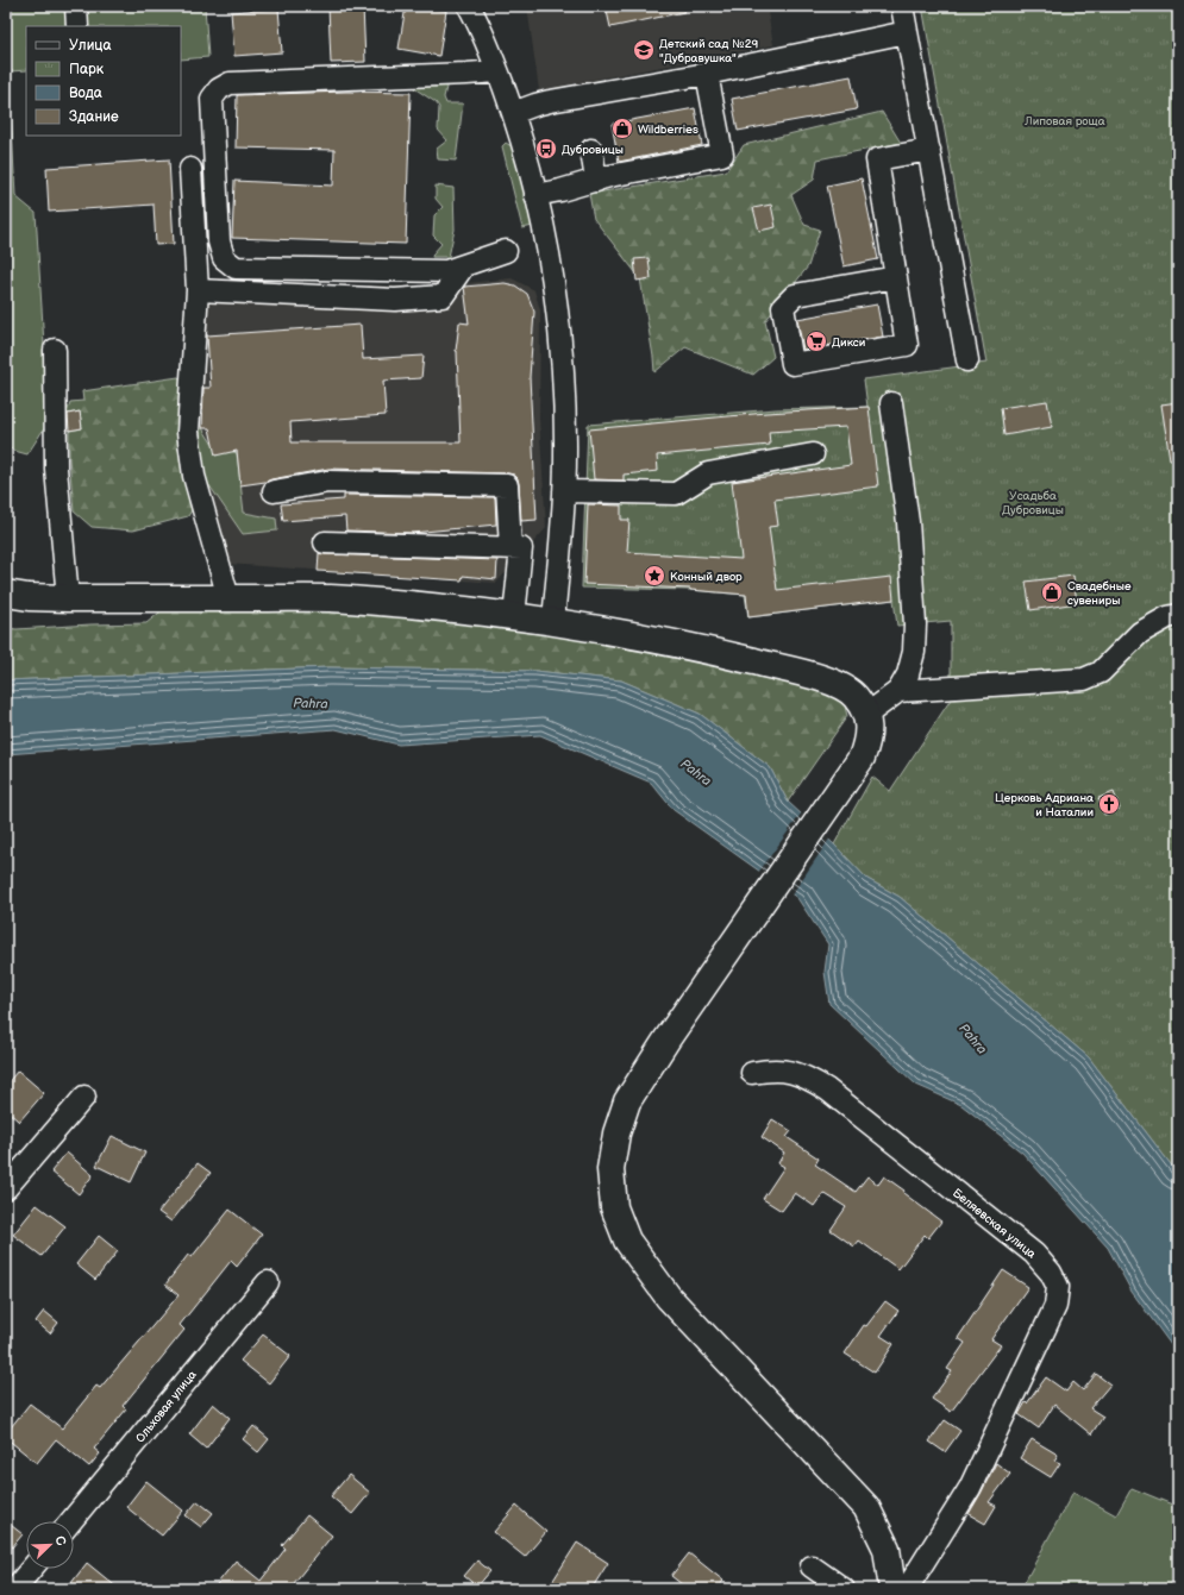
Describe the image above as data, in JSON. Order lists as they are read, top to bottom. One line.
{"streets":{"street":["Беляевская улица","Ольховая улица"]},"water":["Pahra"],"parks":["Липовая роща","Усадьба Дубровицы"],"places":{"school or university":["Детский сад №29 \"Дубравушка\""],"shop":["Wildberries","Свадебные сувениры"],"bus stop":["Дубровицы"],"supermarket":["Дикси"],"place":["Конный двор"],"church":["Церковь Адриана и Наталии"]},"legend":["Улица","Парк","Вода","Здание"],"north":"top right"}
